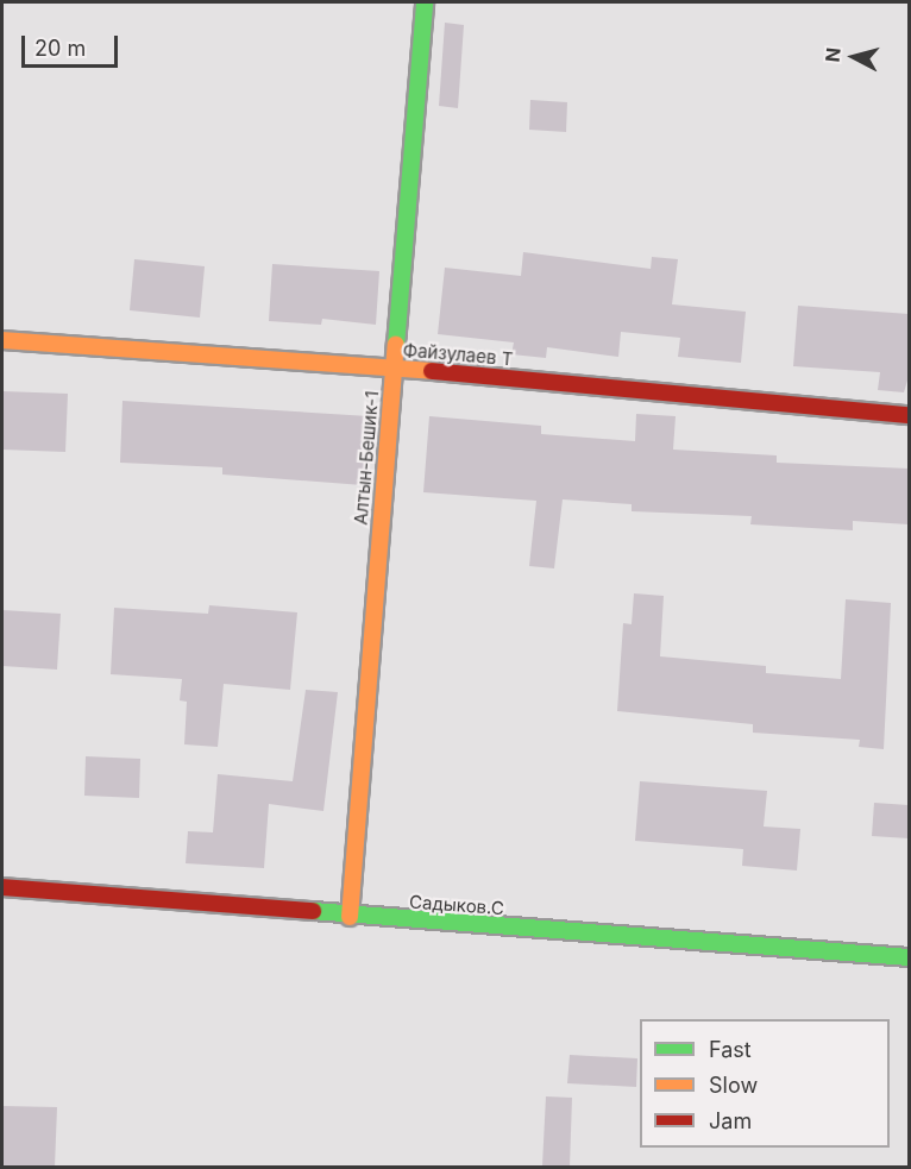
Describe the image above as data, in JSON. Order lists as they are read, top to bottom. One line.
{"streets":{"street":["Файзулаев Т","Алтын-Бешик-1","Садыков.С"]},"crossings":[["Файзулаев Т","Алтын-Бешик-1"],["Алтын-Бешик-1","Садыков.С"]],"legend":["Fast","Slow","Jam"],"scale_bar":"20 m","north":"left"}
